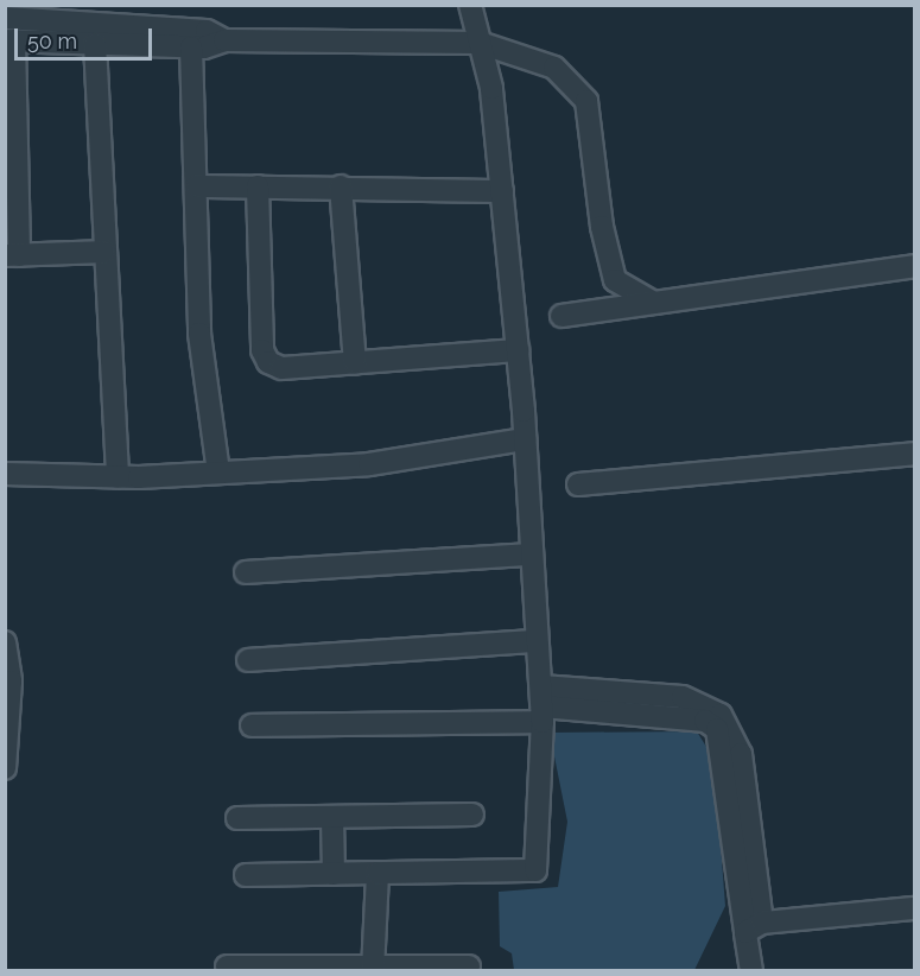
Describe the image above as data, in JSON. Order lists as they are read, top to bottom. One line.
{"scale_bar":"50 m"}
